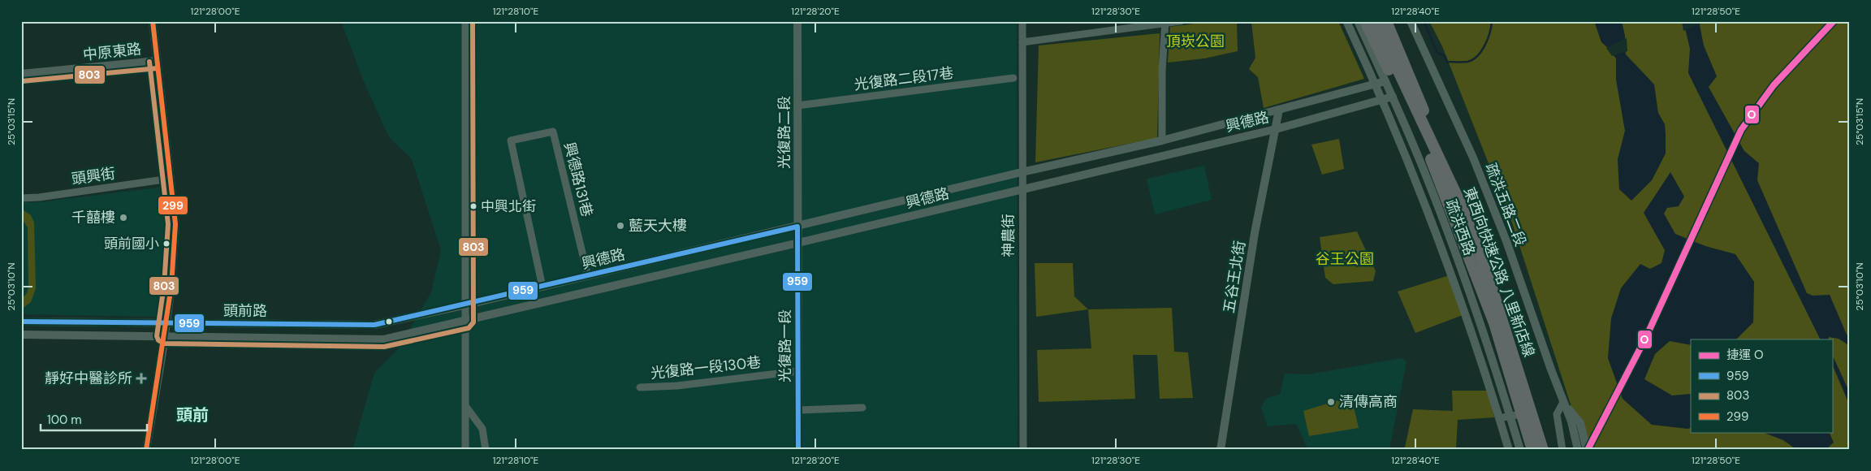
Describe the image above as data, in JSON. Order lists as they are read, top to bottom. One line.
{"streets":{"highway":["東西向快速公路 八里新店線"],"street":["中原東路","光復路二段17巷","興德路","光復路二段","頭興街","興德路131巷","疏洪五路二段","疏洪西路","神農街","五谷王北街","頭前路","光復路一段","光復路一段130巷"]},"crossings":[["光復路二段17巷","光復路二段"],["興德路","光復路二段"],["興德路","興德路131巷"],["興德路","疏洪西路"],["興德路","神農街"],["興德路","五谷王北街"],["興德路","頭前路"],["興德路","光復路一段"],["光復路二段","光復路一段"],["光復路一段","光復路一段130巷"]],"districts":["頭前"],"parks":["頂崁公園","谷王公園"],"places":{"other":["中興北街","千囍樓","藍天大樓","頭前國小","清傳高商"],"health":["靜好中醫診所"]},"lines":["metro line O","transit line 803","transit line 299","transit line 959"],"legend":["捷運 O","959","803","299"],"scale_bar":"100 m","coordinates":["121°28'00\"E","121°28'10\"E","121°28'20\"E","121°28'30\"E","121°28'40\"E","121°28'50\"E","25°03'15\"N","25°03'10\"N"]}
